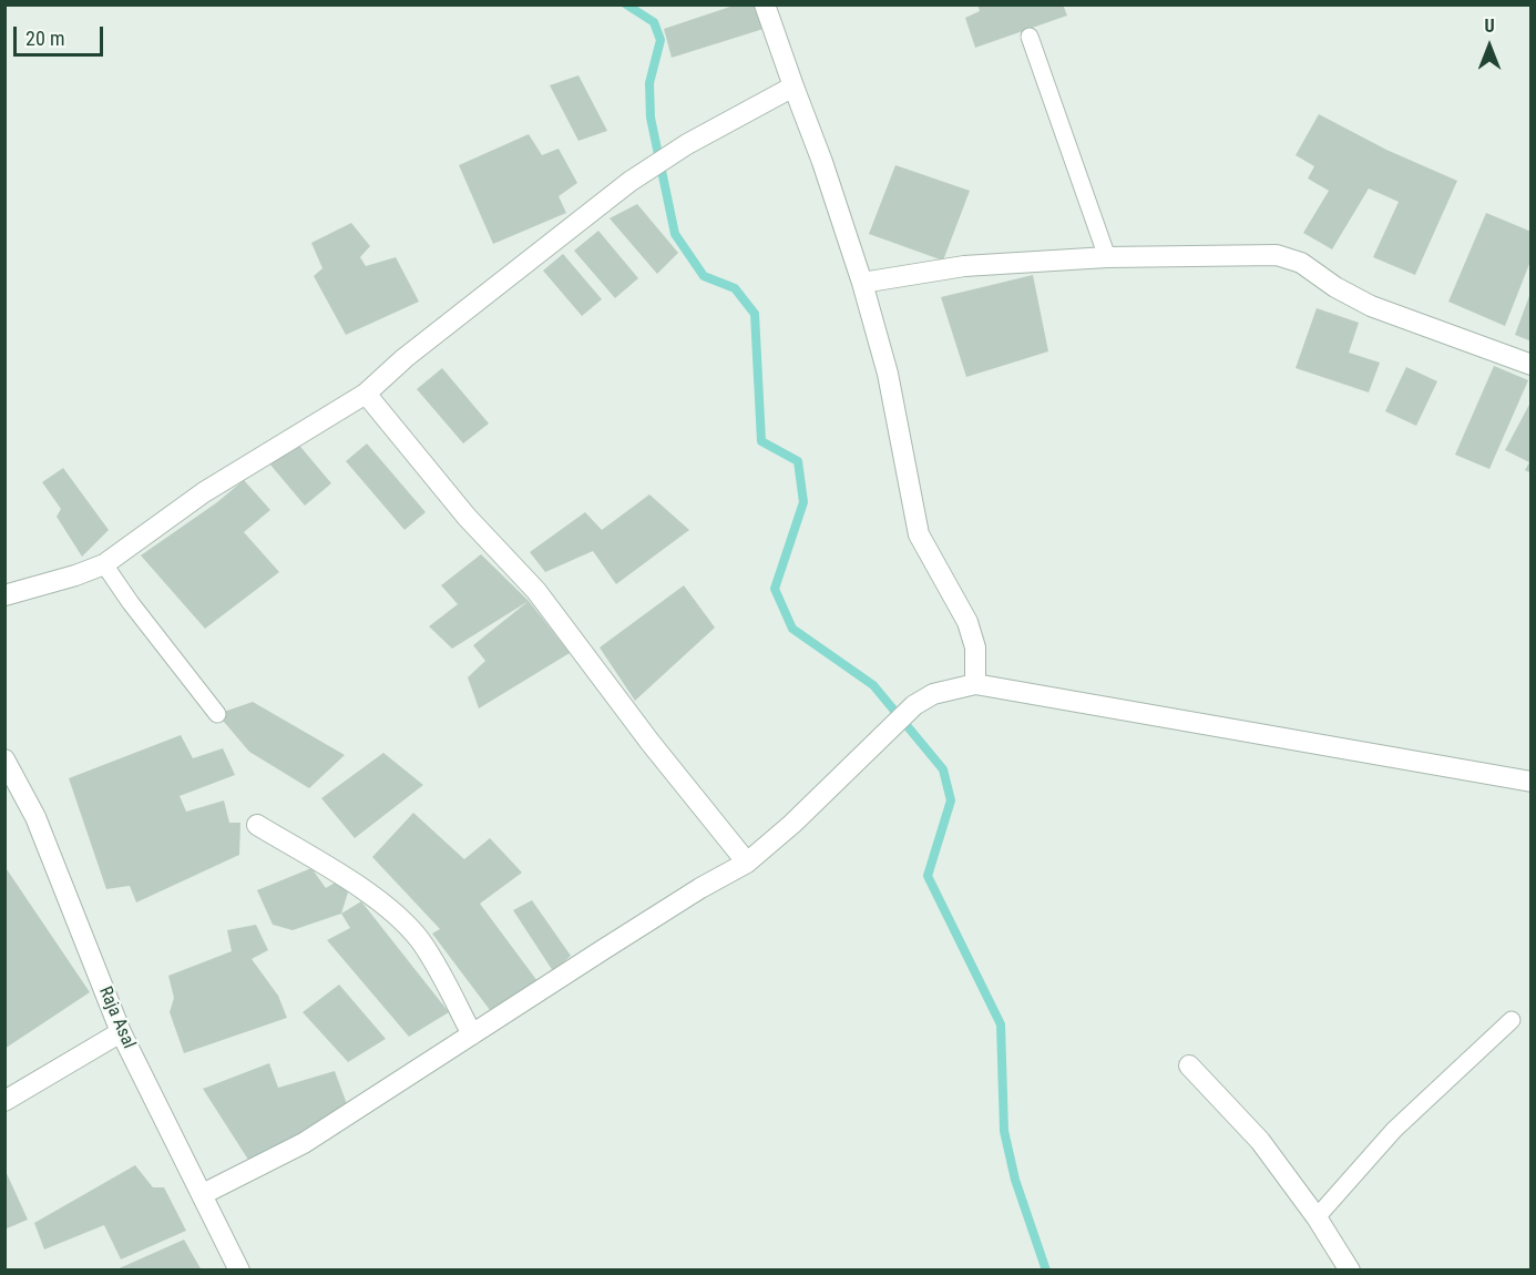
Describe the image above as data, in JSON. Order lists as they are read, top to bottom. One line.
{"streets":{"street":["Raja Asal"]},"scale_bar":"20 m","north":"top"}
